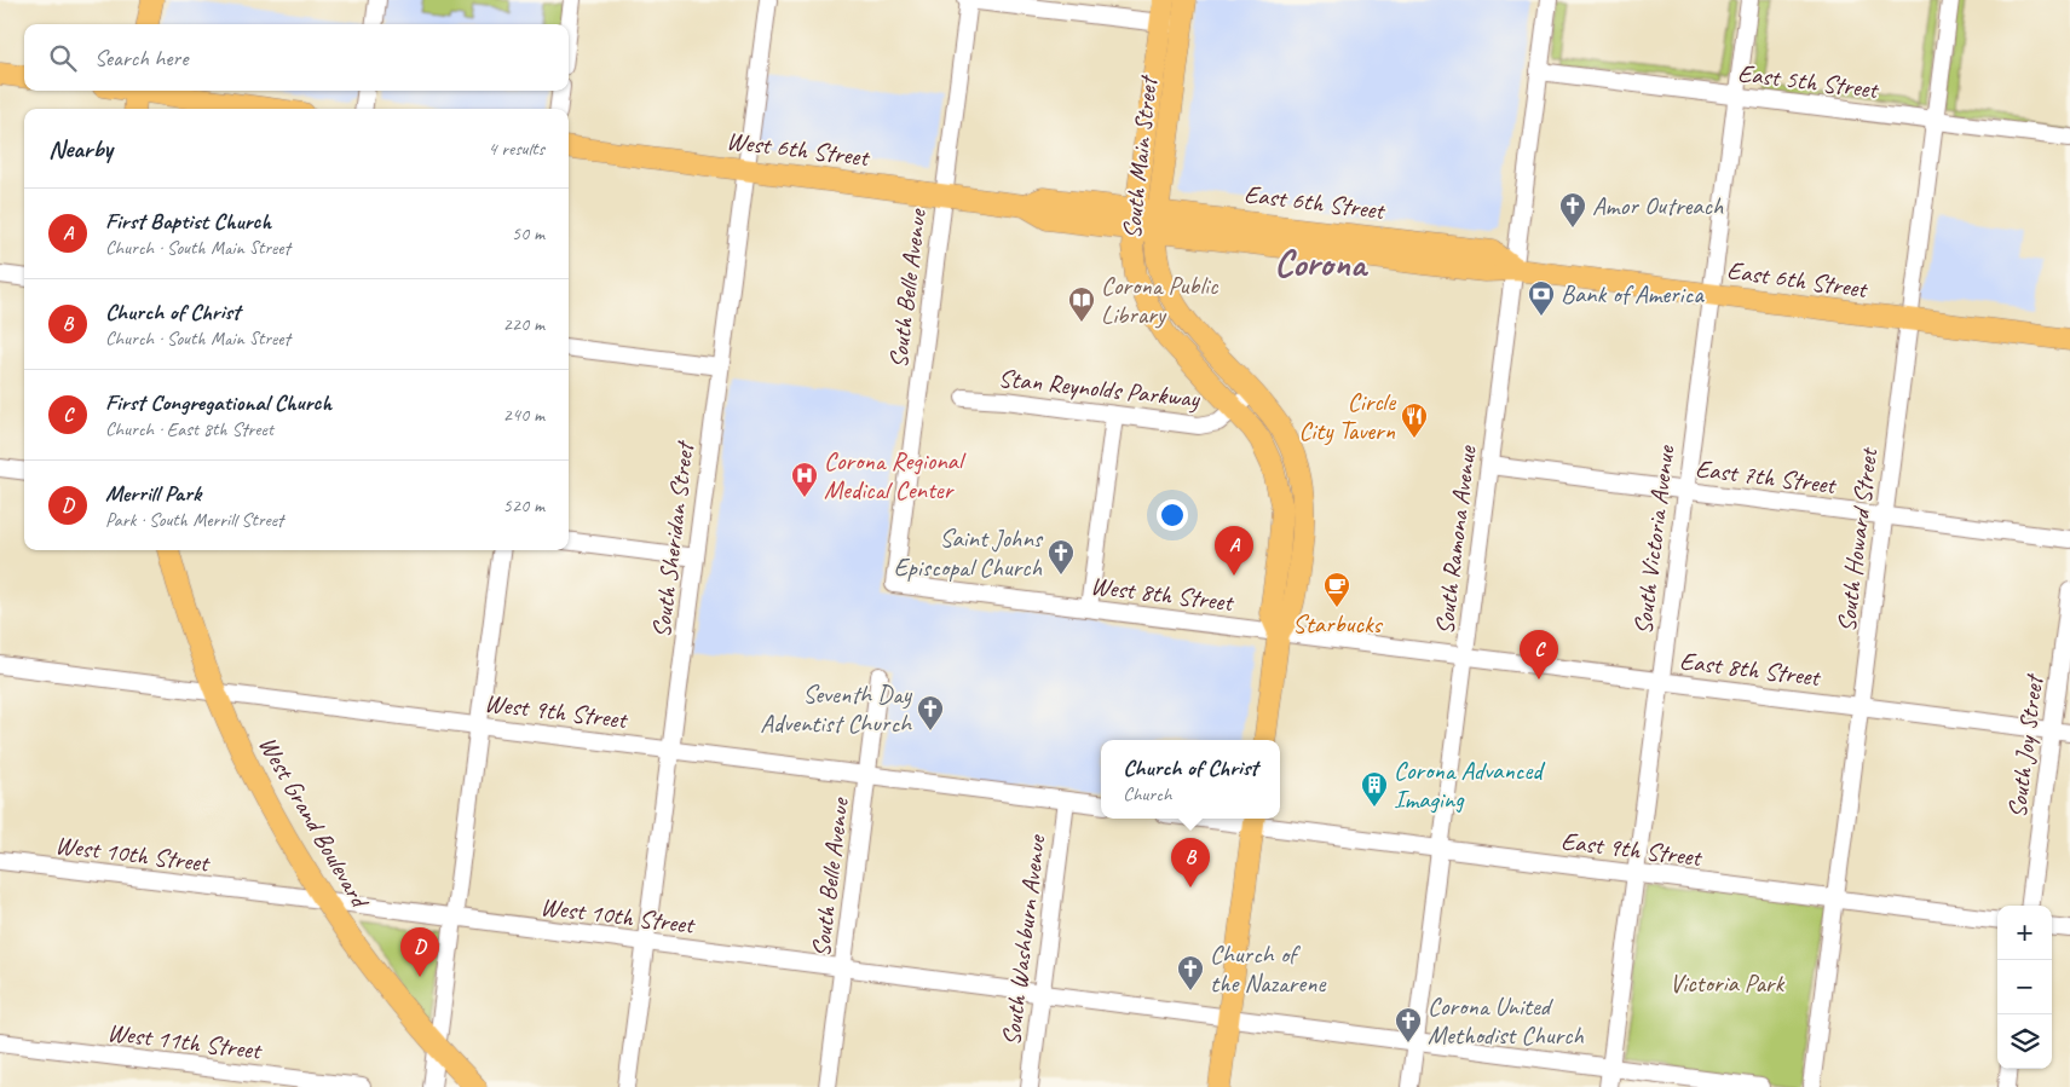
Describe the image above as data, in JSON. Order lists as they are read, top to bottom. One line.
{"streets":{"main road":["West 6th Street","South Main Street","East 6th Street","West Grand Boulevard"],"street":["East 5th Street","South Belle Avenue","Stan Reynolds Parkway","East 7th Street","South Sheridan Street","South Ramona Avenue","South Victoria Avenue","South Howard Street","West 8th Street","East 8th Street","West 9th Street","South Joy Street","East 9th Street","West 10th Street","South Washburn Avenue","West 11th Street"]},"crossings":[["East 5th Street","South Ramona Avenue"],["East 5th Street","South Victoria Avenue"],["East 5th Street","South Howard Street"],["West 6th Street","South Main Street"],["West 6th Street","East 6th Street"],["West 6th Street","South Belle Avenue"],["West 6th Street","South Sheridan Street"],["South Main Street","East 6th Street"],["South Main Street","Stan Reynolds Parkway"],["South Main Street","West 8th Street"],["South Main Street","East 8th Street"],["East 6th Street","South Ramona Avenue"],["East 6th Street","South Victoria Avenue"],["East 6th Street","South Howard Street"],["South Belle Avenue","West 8th Street"],["South Belle Avenue","West 9th Street"],["South Belle Avenue","West 10th Street"],["East 7th Street","South Ramona Avenue"],["East 7th Street","South Victoria Avenue"],["East 7th Street","South Howard Street"],["South Sheridan Street","West 9th Street"],["South Sheridan Street","West 10th Street"],["South Ramona Avenue","East 8th Street"],["South Ramona Avenue","East 9th Street"],["South Ramona Avenue","West 10th Street"],["South Victoria Avenue","East 8th Street"],["South Victoria Avenue","East 9th Street"],["South Victoria Avenue","West 10th Street"],["South Howard Street","East 8th Street"],["South Howard Street","East 9th Street"],["West 8th Street","East 8th Street"],["East 8th Street","South Joy Street"],["West 9th Street","West Grand Boulevard"],["West 9th Street","South Washburn Avenue"],["West Grand Boulevard","West 10th Street"],["West 10th Street","South Washburn Avenue"]],"districts":["Corona"],"parks":["Victoria Park"],"places":{"church":["Amor Outreach","Saint Johns Episcopal Church","Seventh Day Adventist Church","Church of the Nazarene","Corona United Methodist Church"],"bank":["Bank of America"],"library":["Corona Public Library"],"restaurant":["Circle City Tavern"],"hospital":["Corona Regional Medical Center"],"cafe":["Starbucks"],"building":["Corona Advanced Imaging"]},"page":{"search":"Search here","heading":["Nearby","4 results"],"list":[{"mark":"A","name":"First Baptist Church","note":"Church · South Main Street","value":"50 m"},{"mark":"B","name":"Church of Christ","note":"Church · South Main Street","value":"220 m"},{"mark":"C","name":"First Congregational Church","note":"Church · East 8th Street","value":"240 m"},{"mark":"D","name":"Merrill Park","note":"Park · South Merrill Street","value":"520 m"}],"pins":["A","C","B","D"],"popup":["Church of Christ","Church"],"map_buttons":["+","−"]}}
